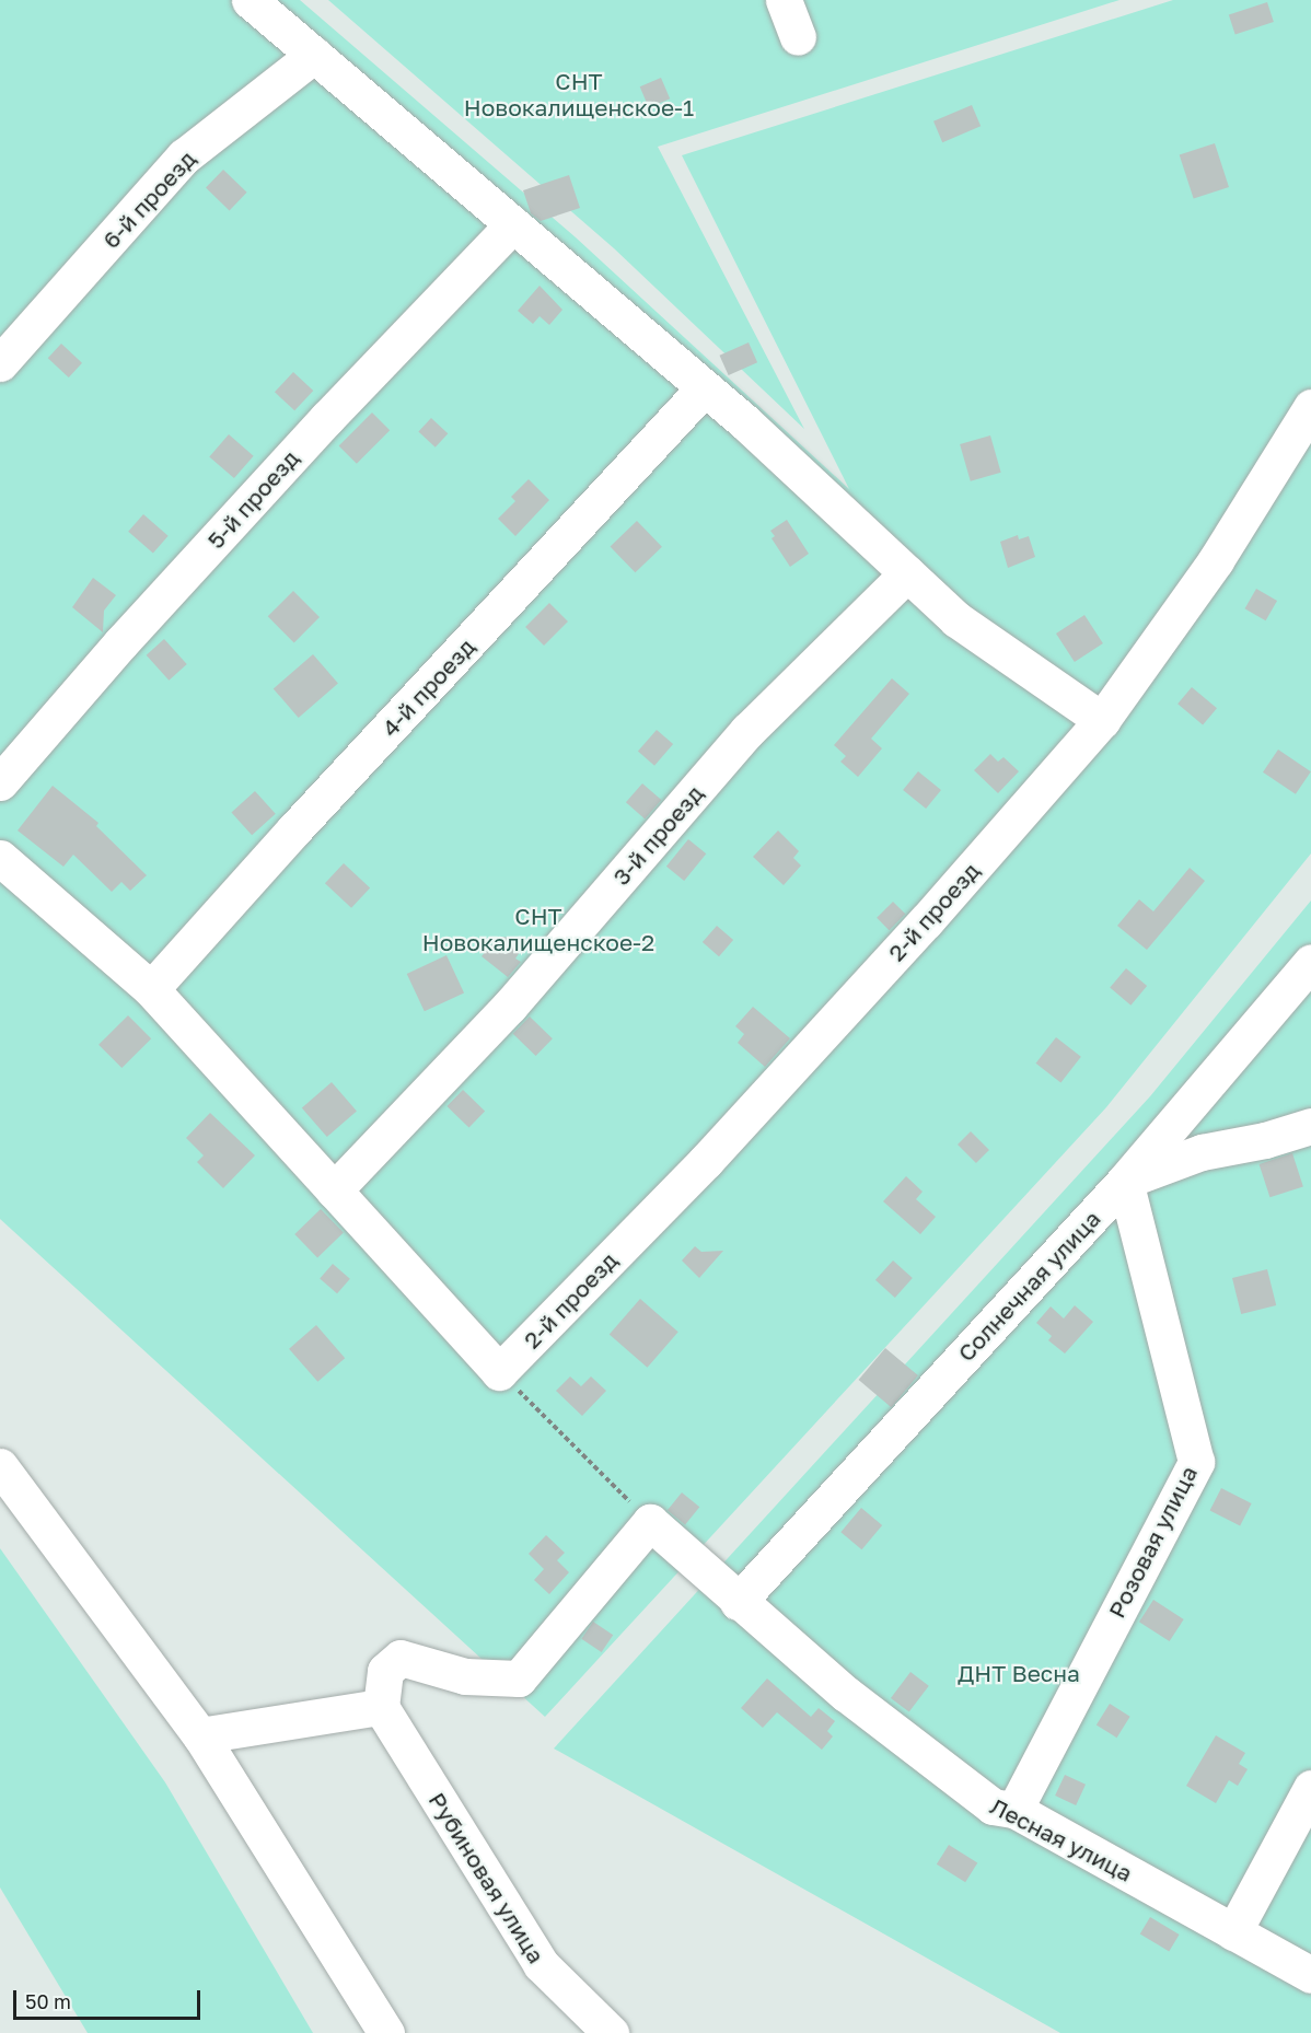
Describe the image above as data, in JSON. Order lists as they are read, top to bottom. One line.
{"streets":{"street":["6-й проезд","5-й проезд","4-й проезд","3-й проезд","2-й проезд","Солнечная улица","Розовая улица","Лесная улица","Рубиновая улица"]},"crossings":[["Солнечная улица","Розовая улица"],["Солнечная улица","Лесная улица"],["Розовая улица","Лесная улица"]],"parks":["СНТ Новокалищенское-1","СНТ Новокалищенское-2","ДНТ Весна"],"scale_bar":"50 m"}
